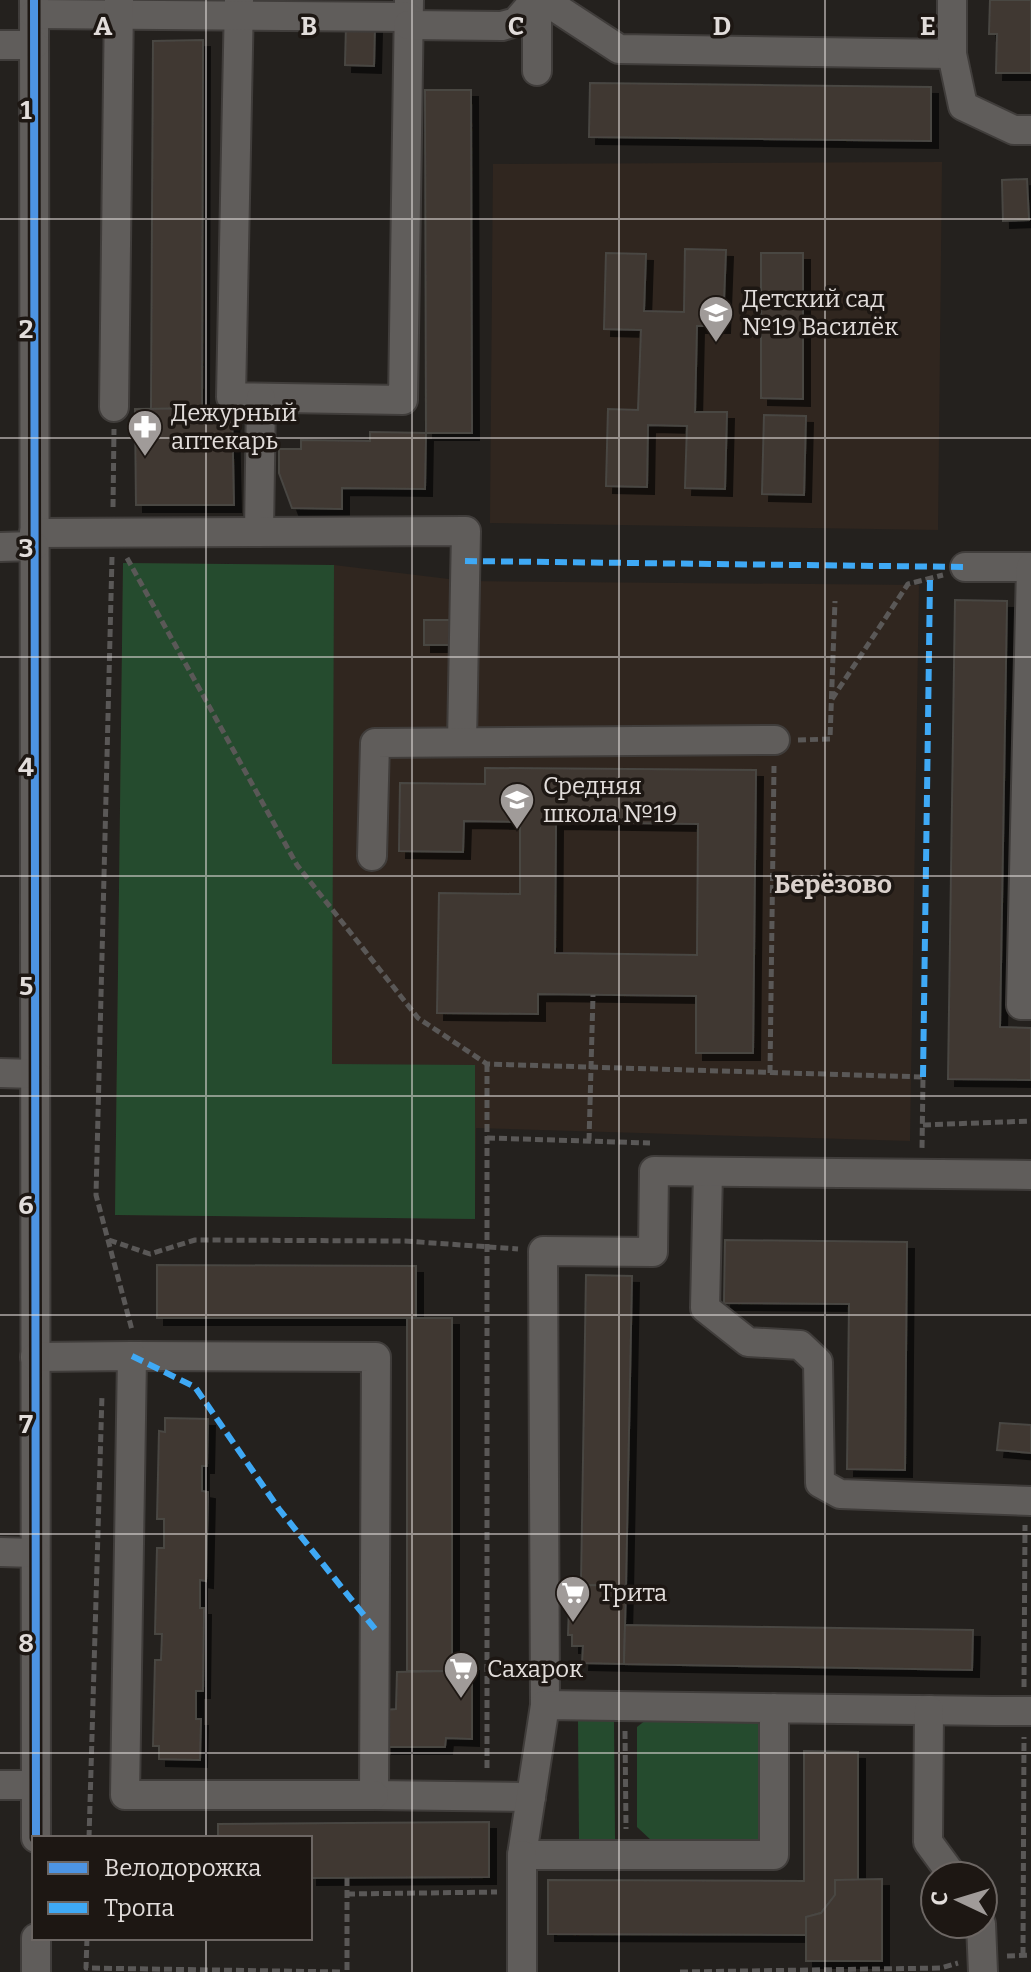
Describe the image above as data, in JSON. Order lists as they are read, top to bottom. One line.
{"districts":["Берёзово"],"places":{"school or university":["Детский сад №19 Василёк","Средняя школа №19"],"pharmacy":["Дежурный аптекарь"],"supermarket":["Трита","Сахарок"]},"legend":["Велодорожка","Тропа"],"north":"left","grid":{"columns":["A","B","C","D","E"],"rows":["1","2","3","4","5","6","7","8"]}}
